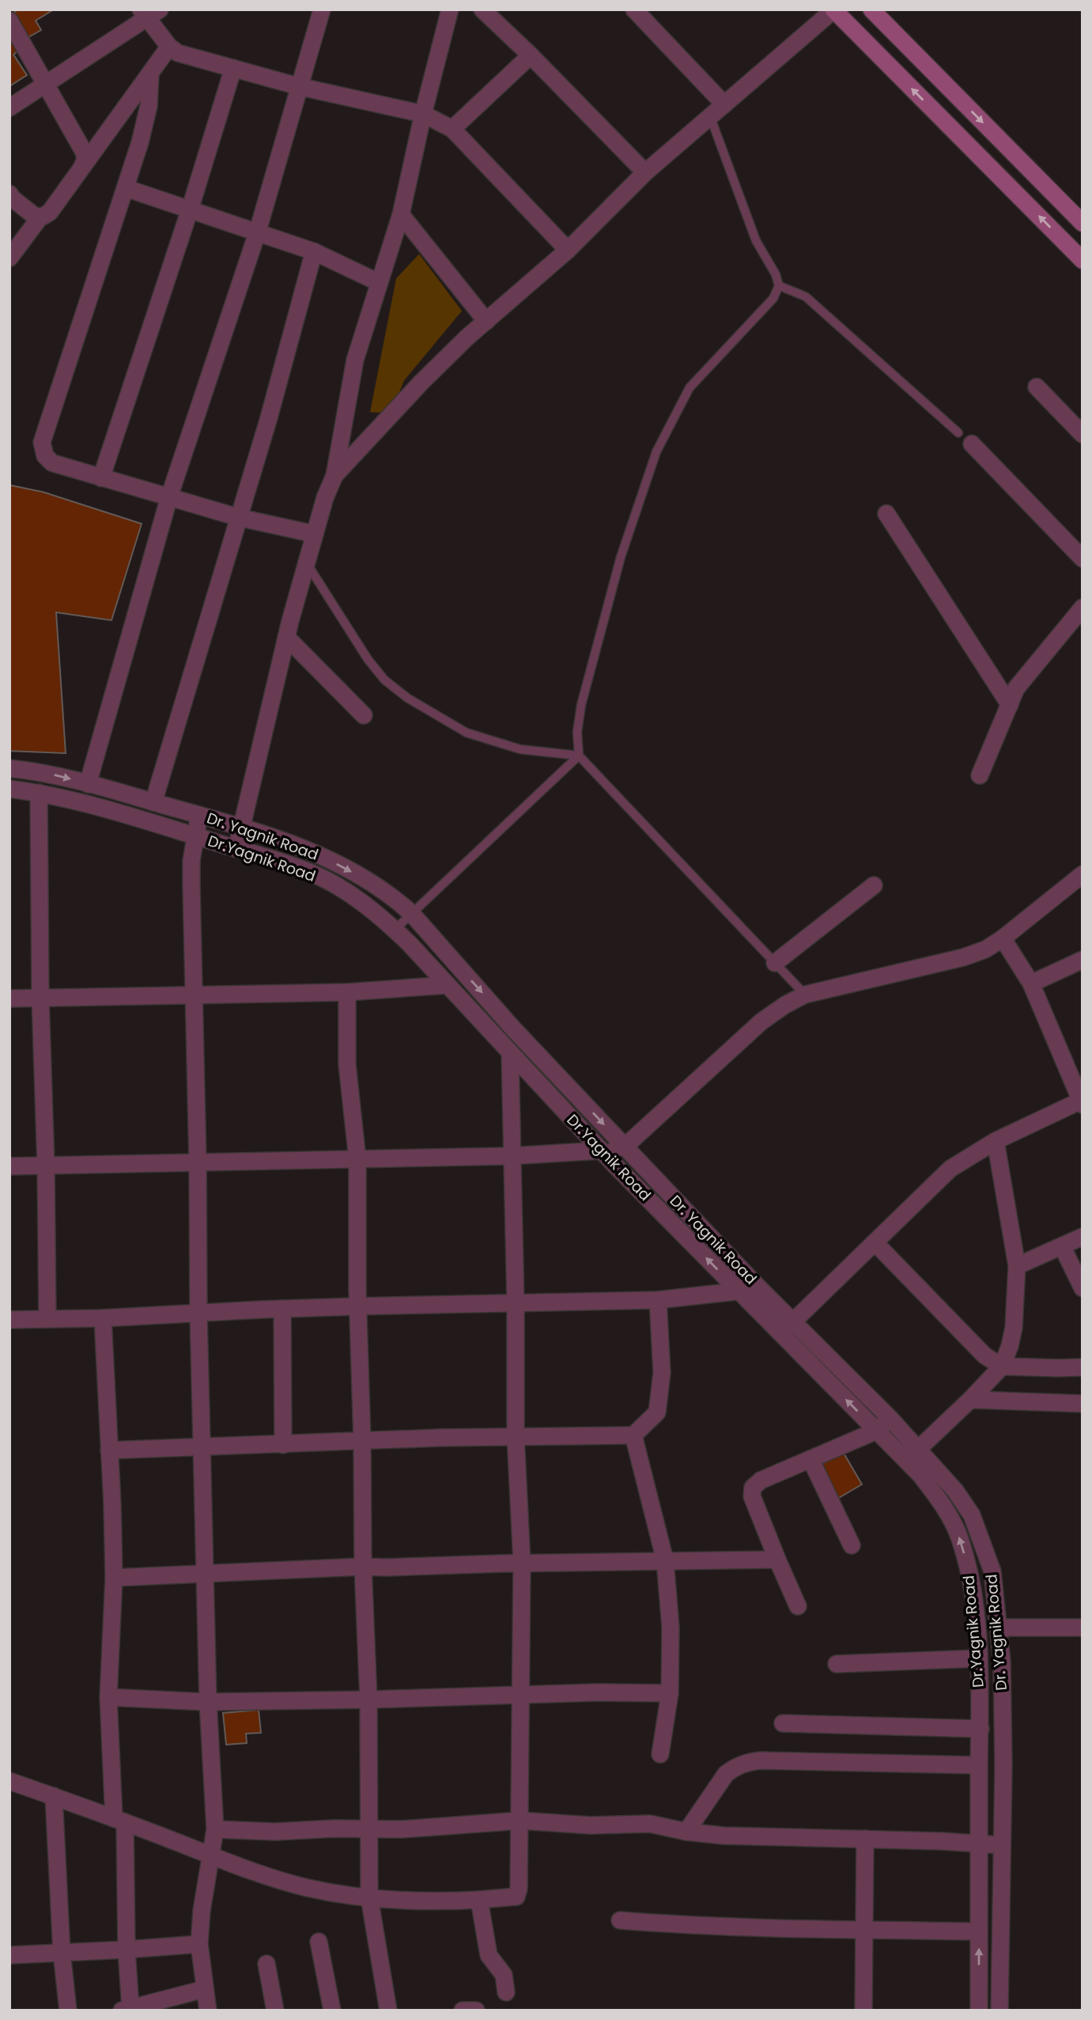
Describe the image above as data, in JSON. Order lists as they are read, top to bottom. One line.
{"streets":{"street":["Dr. Yagnik Road","Dr.Yagnik Road"]},"crossings":[["Dr. Yagnik Road","Dr.Yagnik Road"]]}
